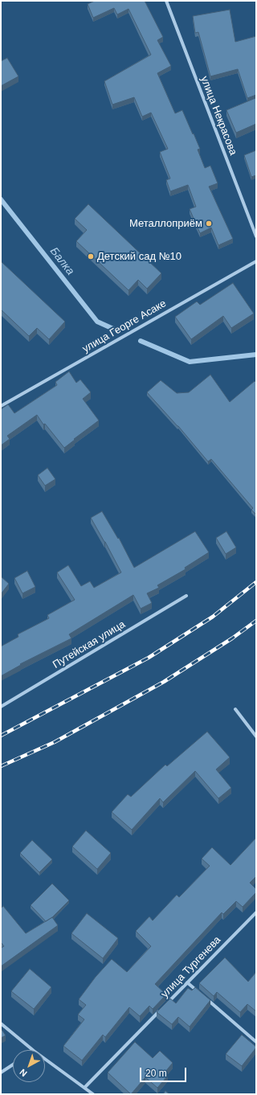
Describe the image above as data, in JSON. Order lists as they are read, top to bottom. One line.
{"streets":{"street":["улица Некрасова","улица Георге Асаке","Путейская улица","улица Тургенева"]},"water":["Балка"],"places":["Металлоприём","Детский сад №10"],"scale_bar":"20 m","north":"bottom left"}
